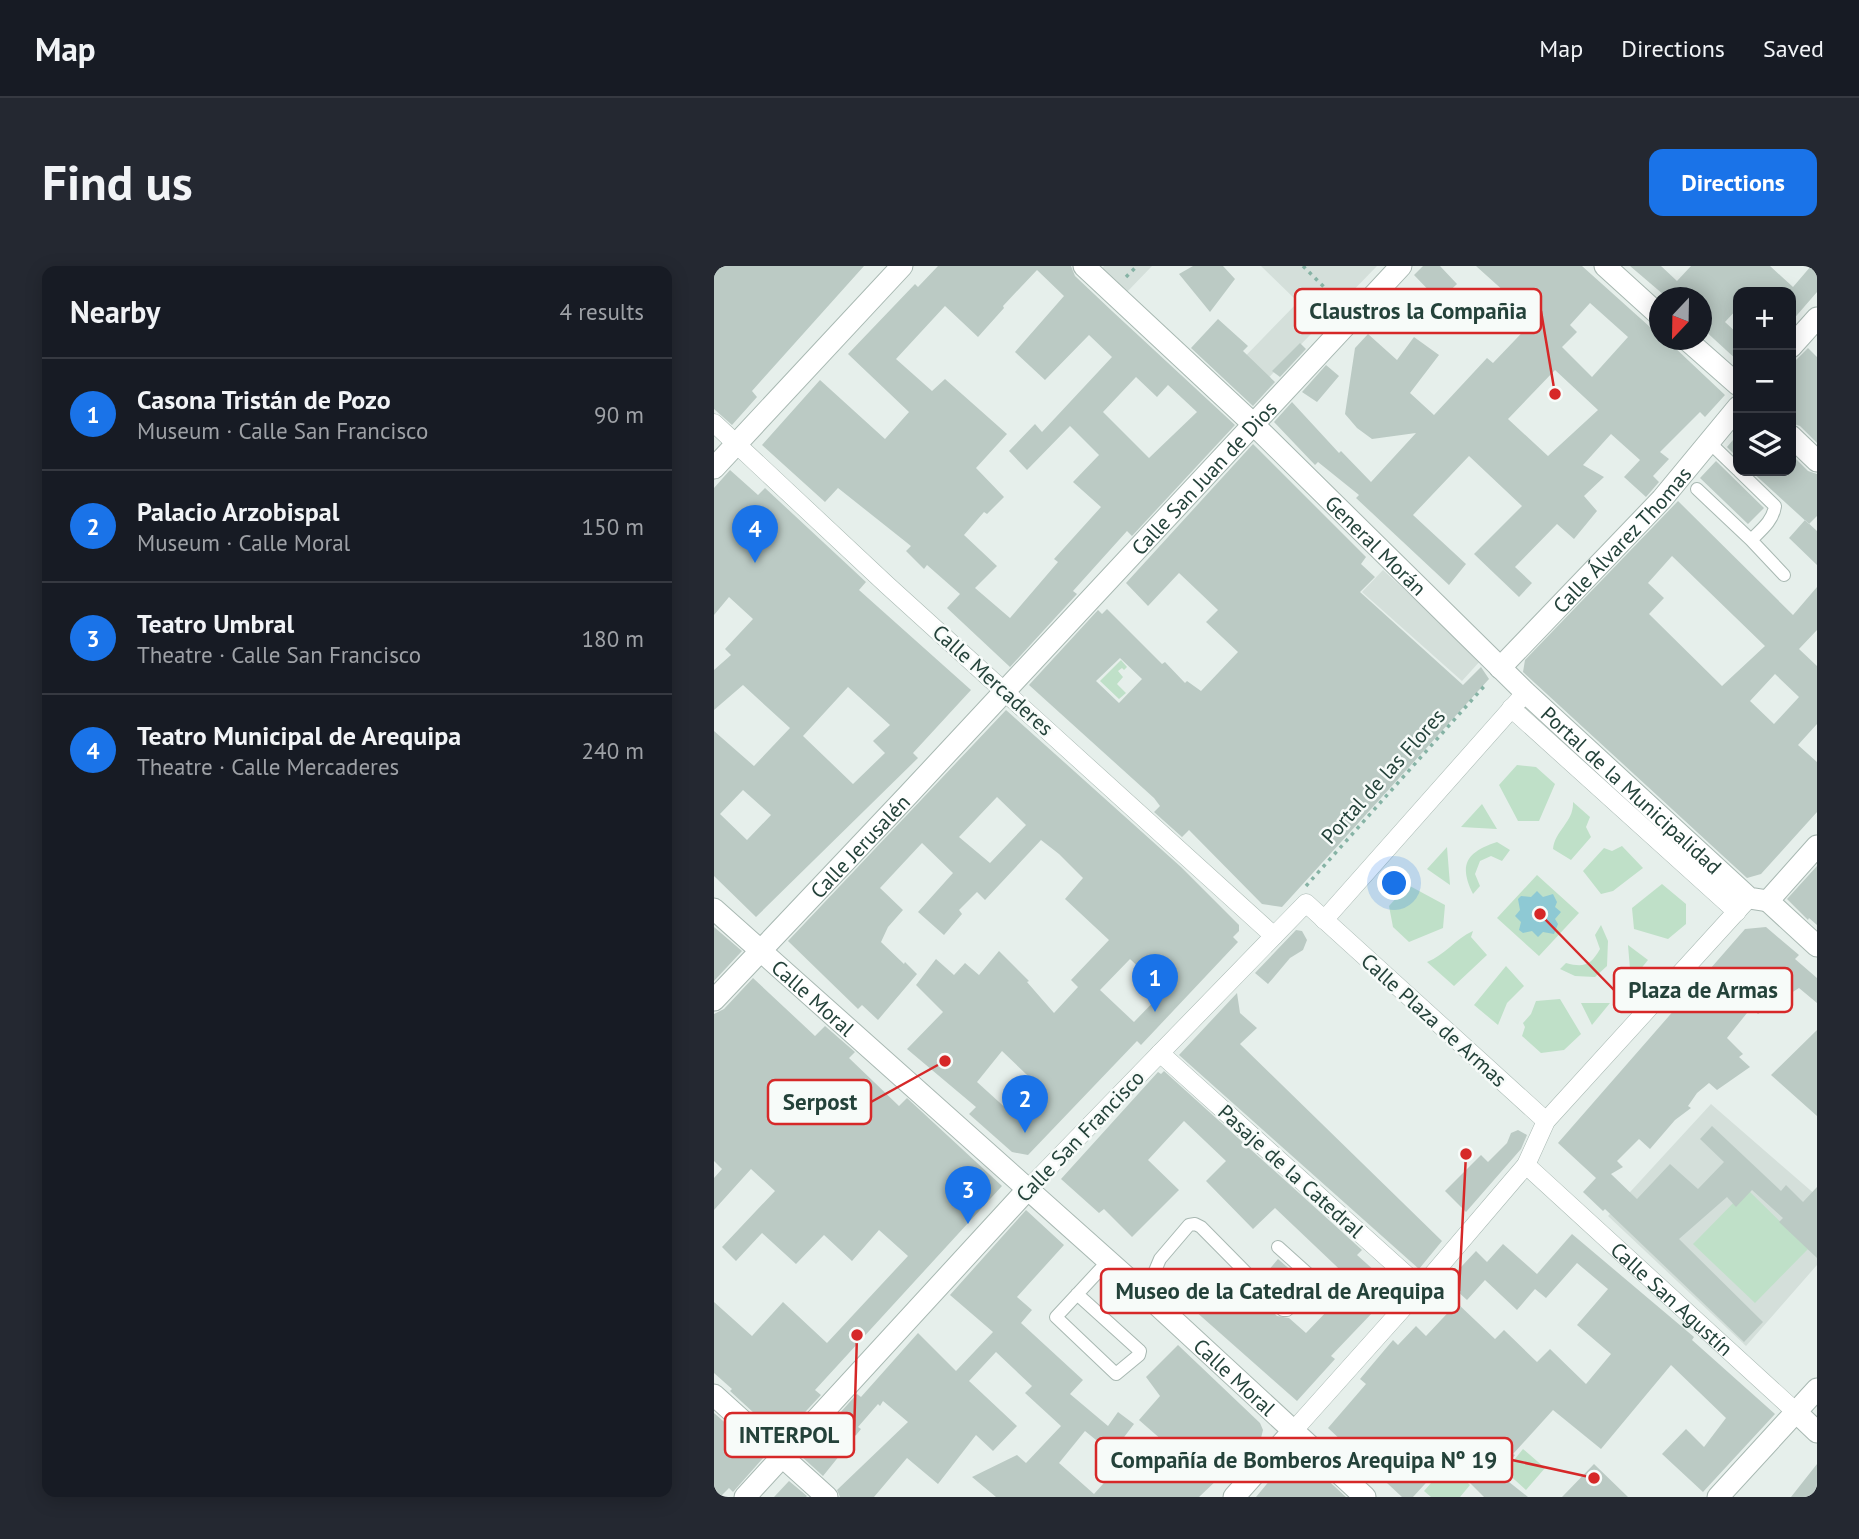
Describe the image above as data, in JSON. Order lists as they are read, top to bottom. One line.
{"streets":{"street":["Calle San Juan de Dios","Calle Álvarez Thomas","General Morán","Calle Mercaderes","Portal de la Municipalidad","Calle Jerusalén","Calle Moral","Calle Plaza de Armas","Calle San Francisco","Pasaje de la Catedral","Calle San Agustín"],"path":["Portal de las Flores"]},"crossings":[["Calle San Juan de Dios","General Morán"],["Calle San Juan de Dios","Calle Mercaderes"],["Calle San Juan de Dios","Calle Jerusalén"],["Calle Álvarez Thomas","General Morán"],["Calle Álvarez Thomas","Portal de las Flores"],["Calle Álvarez Thomas","Portal de la Municipalidad"],["General Morán","Portal de las Flores"],["General Morán","Portal de la Municipalidad"],["Calle Mercaderes","Calle Jerusalén"],["Calle Mercaderes","Calle San Francisco"],["Portal de las Flores","Portal de la Municipalidad"],["Portal de las Flores","Calle Plaza de Armas"],["Portal de las Flores","Calle San Francisco"],["Calle Jerusalén","Calle Moral"],["Calle Moral","Calle San Francisco"],["Calle Plaza de Armas","Calle San Francisco"],["Calle San Francisco","Pasaje de la Catedral"]],"places":["Claustros la Compañia","Plaza de Armas","Serpost","Museo de la Catedral de Arequipa","INTERPOL","Compañía de Bomberos Arequipa Nº 19"],"north":"bottom","page":{"header":"Map","nav":["Map","Directions","Saved"],"buttons":"Directions","title":"Find us","heading":["Nearby","4 results"],"map_buttons":["+","−"],"list":[{"mark":"1","name":"Casona Tristán de Pozo","note":"Museum · Calle San Francisco","value":"90 m"},{"mark":"2","name":"Palacio Arzobispal","note":"Museum · Calle Moral","value":"150 m"},{"mark":"3","name":"Teatro Umbral","note":"Theatre · Calle San Francisco","value":"180 m"},{"mark":"4","name":"Teatro Municipal de Arequipa","note":"Theatre · Calle Mercaderes","value":"240 m"}],"pins":["4","1","2","3"]}}
